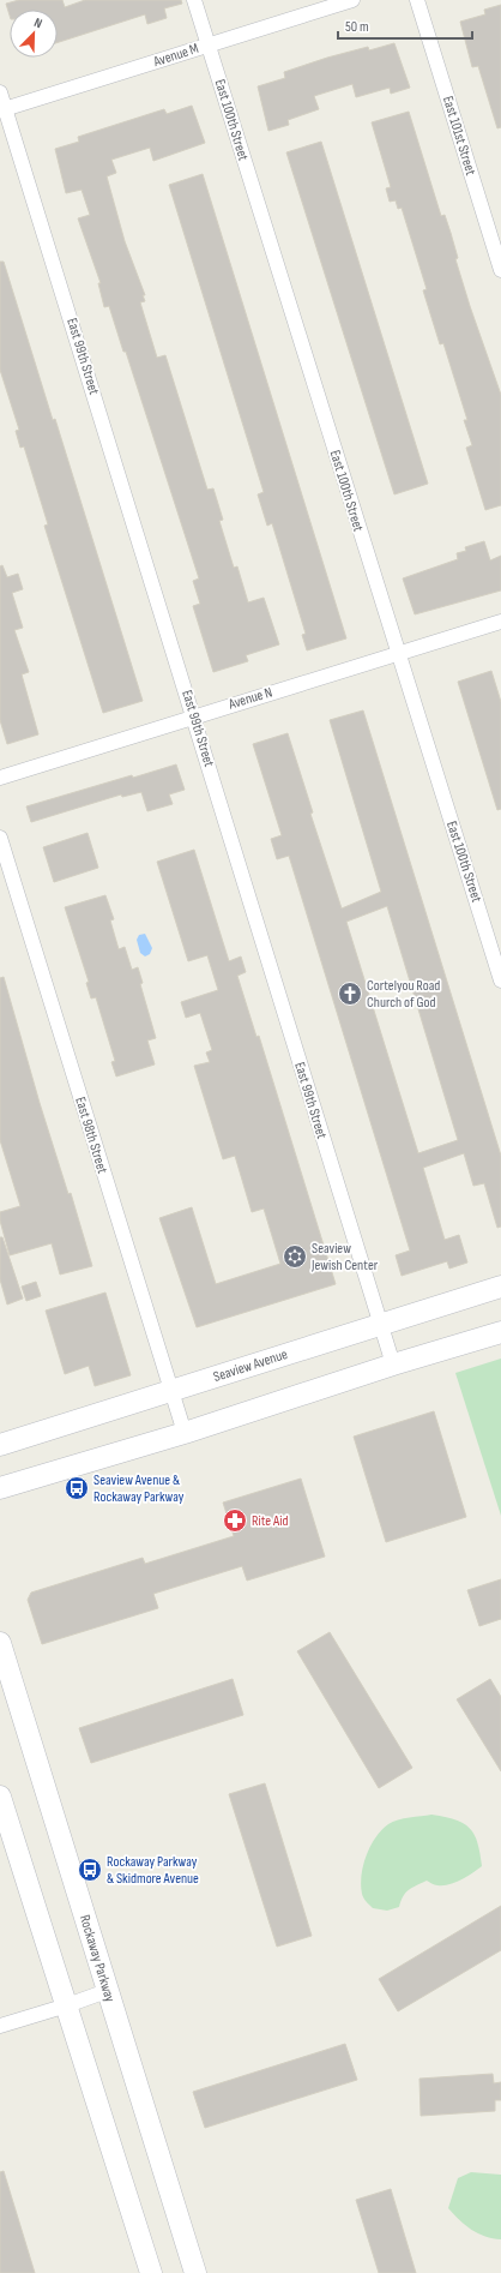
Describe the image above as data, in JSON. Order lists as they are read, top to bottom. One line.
{"streets":{"main road":["Seaview Avenue","Rockaway Parkway"],"street":["Avenue M","East 100th Street","East 101st Street","East 99th Street","Avenue N","East 98th Street"]},"crossings":[["Avenue M","East 100th Street"],["Avenue M","East 99th Street"],["East 100th Street","Avenue N"],["East 99th Street","Avenue N"],["East 99th Street","Seaview Avenue"],["East 98th Street","Seaview Avenue"]],"places":{"church":["Cortelyou Road Church of God"],"synagogue":["Seaview Jewish Center"],"bus stop":["Seaview Avenue & Rockaway Parkway","Rockaway Parkway & Skidmore Avenue"],"pharmacy":["Rite Aid"]},"scale_bar":"50 m","north":"top right"}
